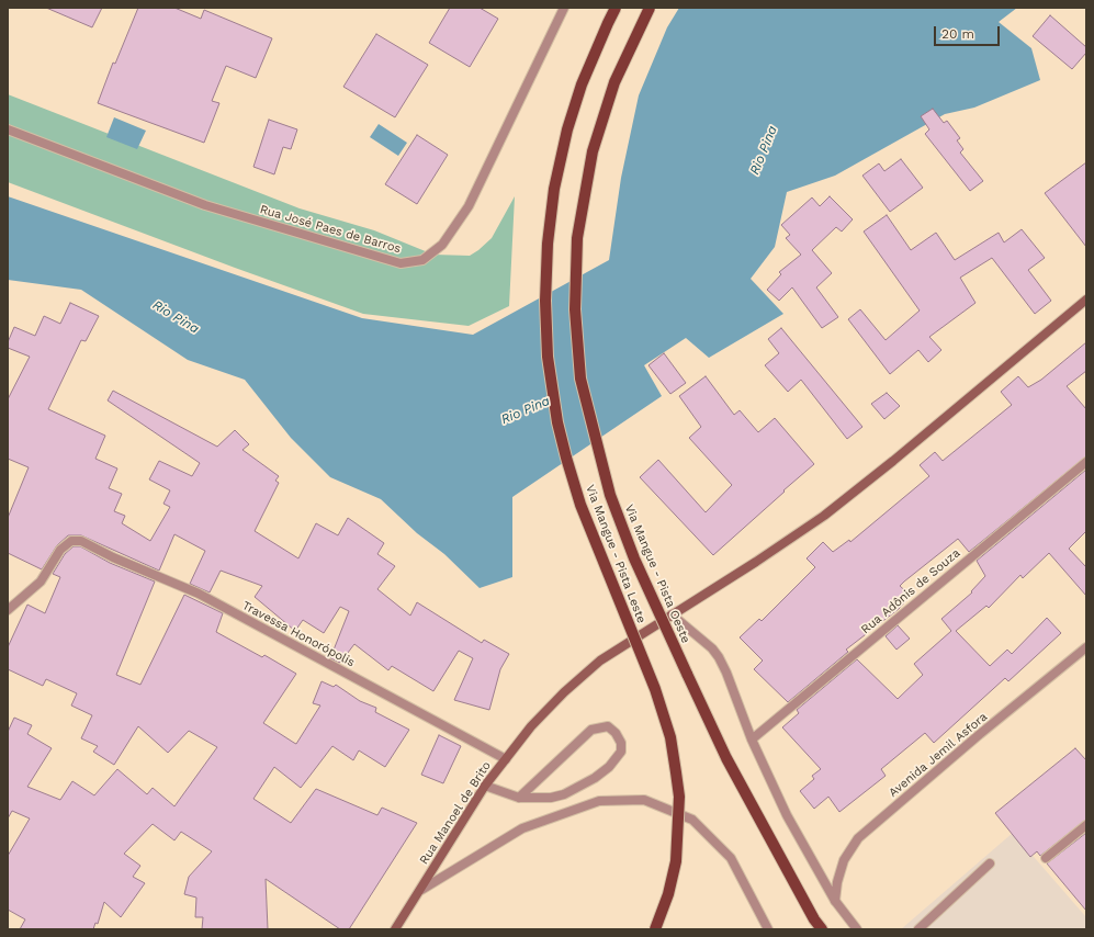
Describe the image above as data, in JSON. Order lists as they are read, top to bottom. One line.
{"streets":{"main road":["Via Mangue - Pista Leste","Via Mangue - Pista Oeste"],"street":["Rua José Paes de Barros","Rua Adônis de Souza","Travessa Honorópolis","Avenida Jemil Asfora","Rua Manoel de Brito"]},"crossings":[["Travessa Honorópolis","Rua Manoel de Brito"]],"water":["Rio Pina"],"scale_bar":"20 m"}
